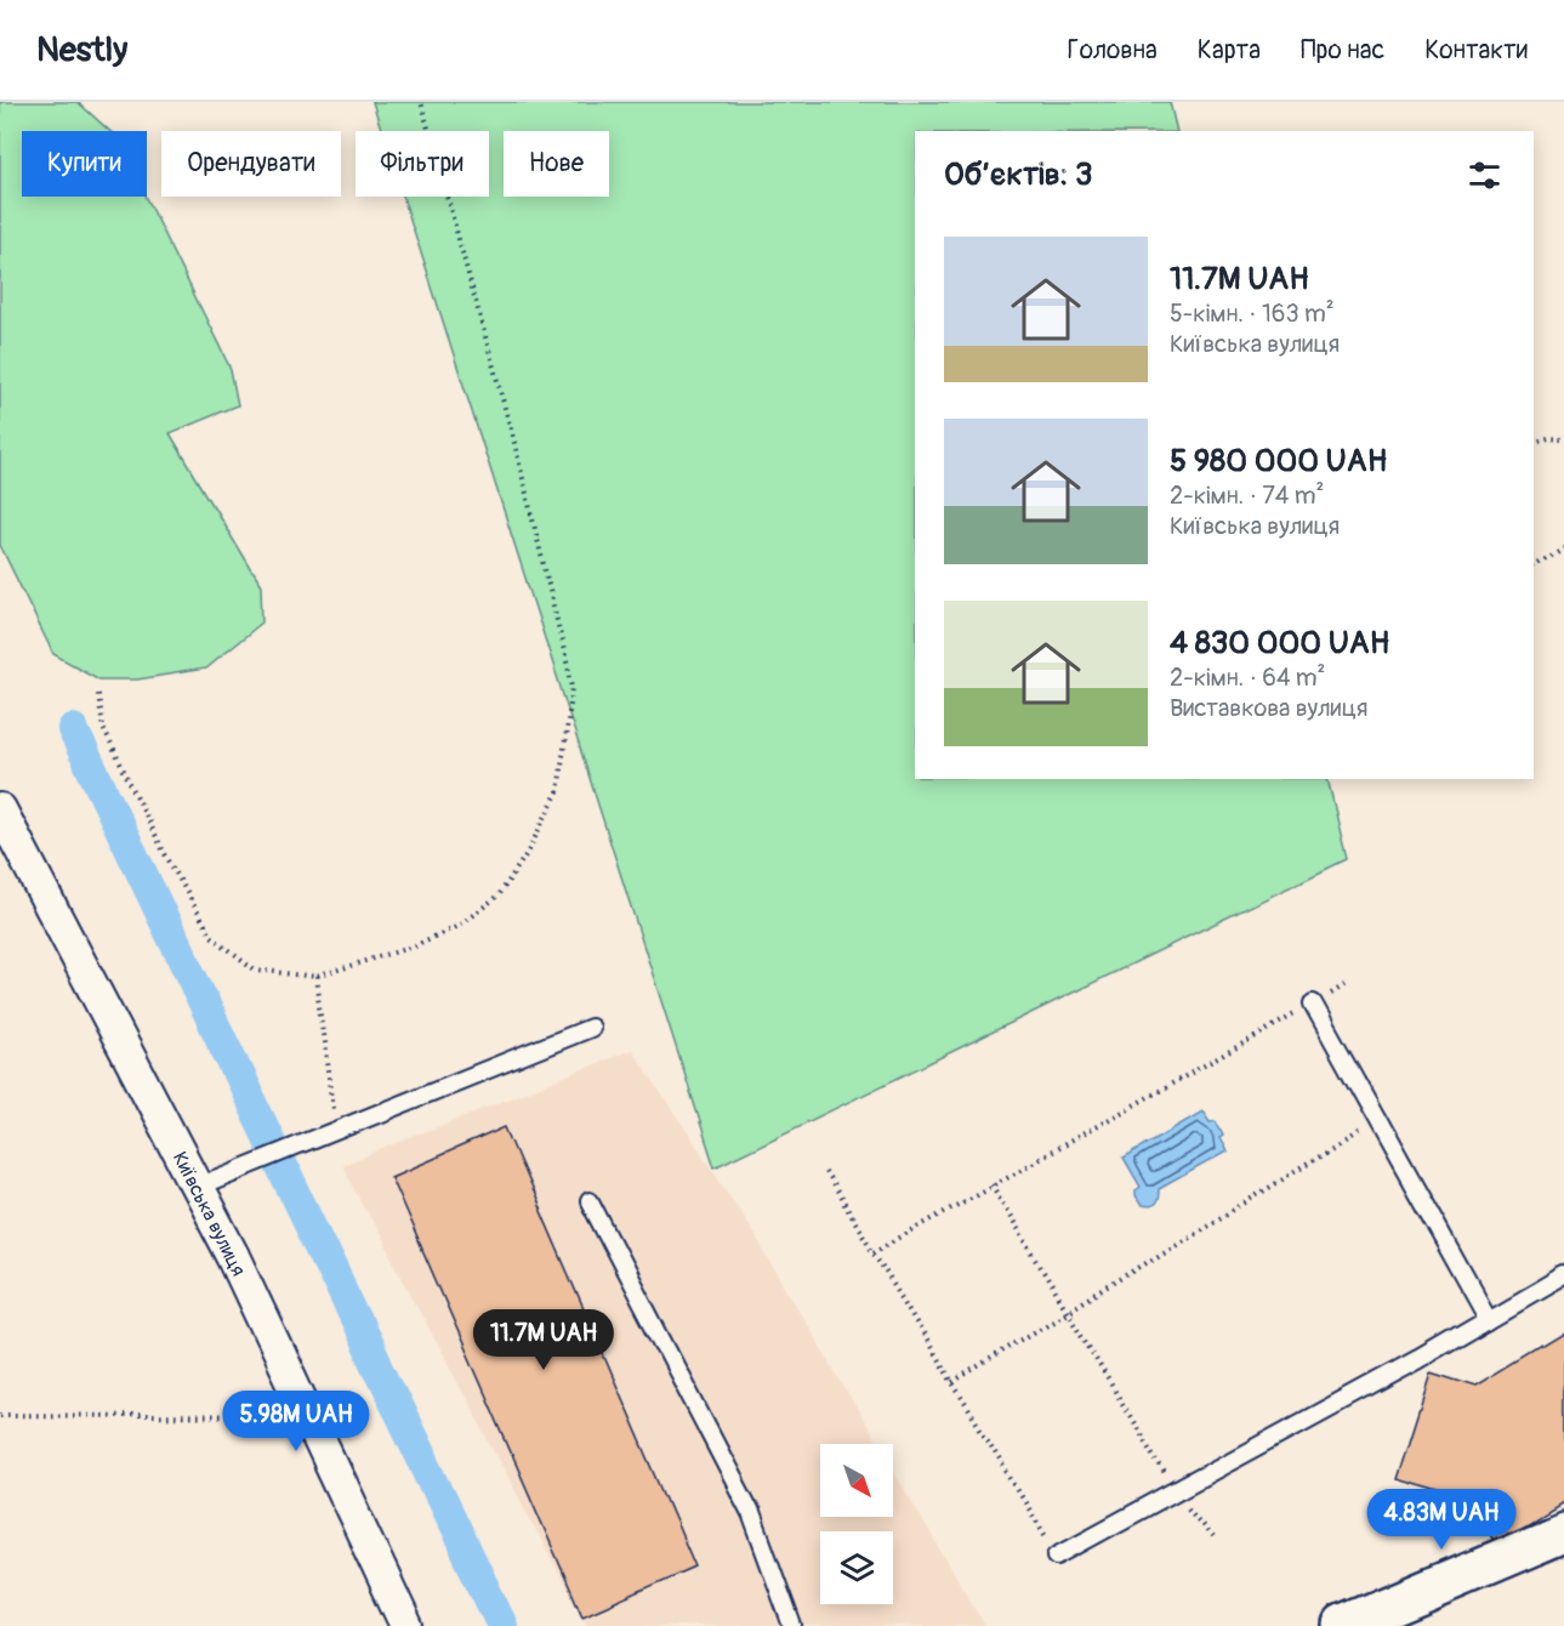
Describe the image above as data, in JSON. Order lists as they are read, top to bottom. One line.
{"streets":{"street":["Київська вулиця"]},"north":"bottom right","page":{"header":"Nestly","nav":["Головна","Карта","Про нас","Контакти"],"chip":["Купити","Орендувати","Фільтри","Нове"],"heading":"Об’єктів: 3","list":[{"name":"11.7M UAH","note":"5-кімн. · 163 m² · Київська вулиця"},{"name":"5 980 000 UAH","note":"2-кімн. · 74 m² · Київська вулиця"},{"name":"4 830 000 UAH","note":"2-кімн. · 64 m² · Виставкова вулиця"}],"price":["11.7M UAH","5.98M UAH","4.83M UAH"]}}
